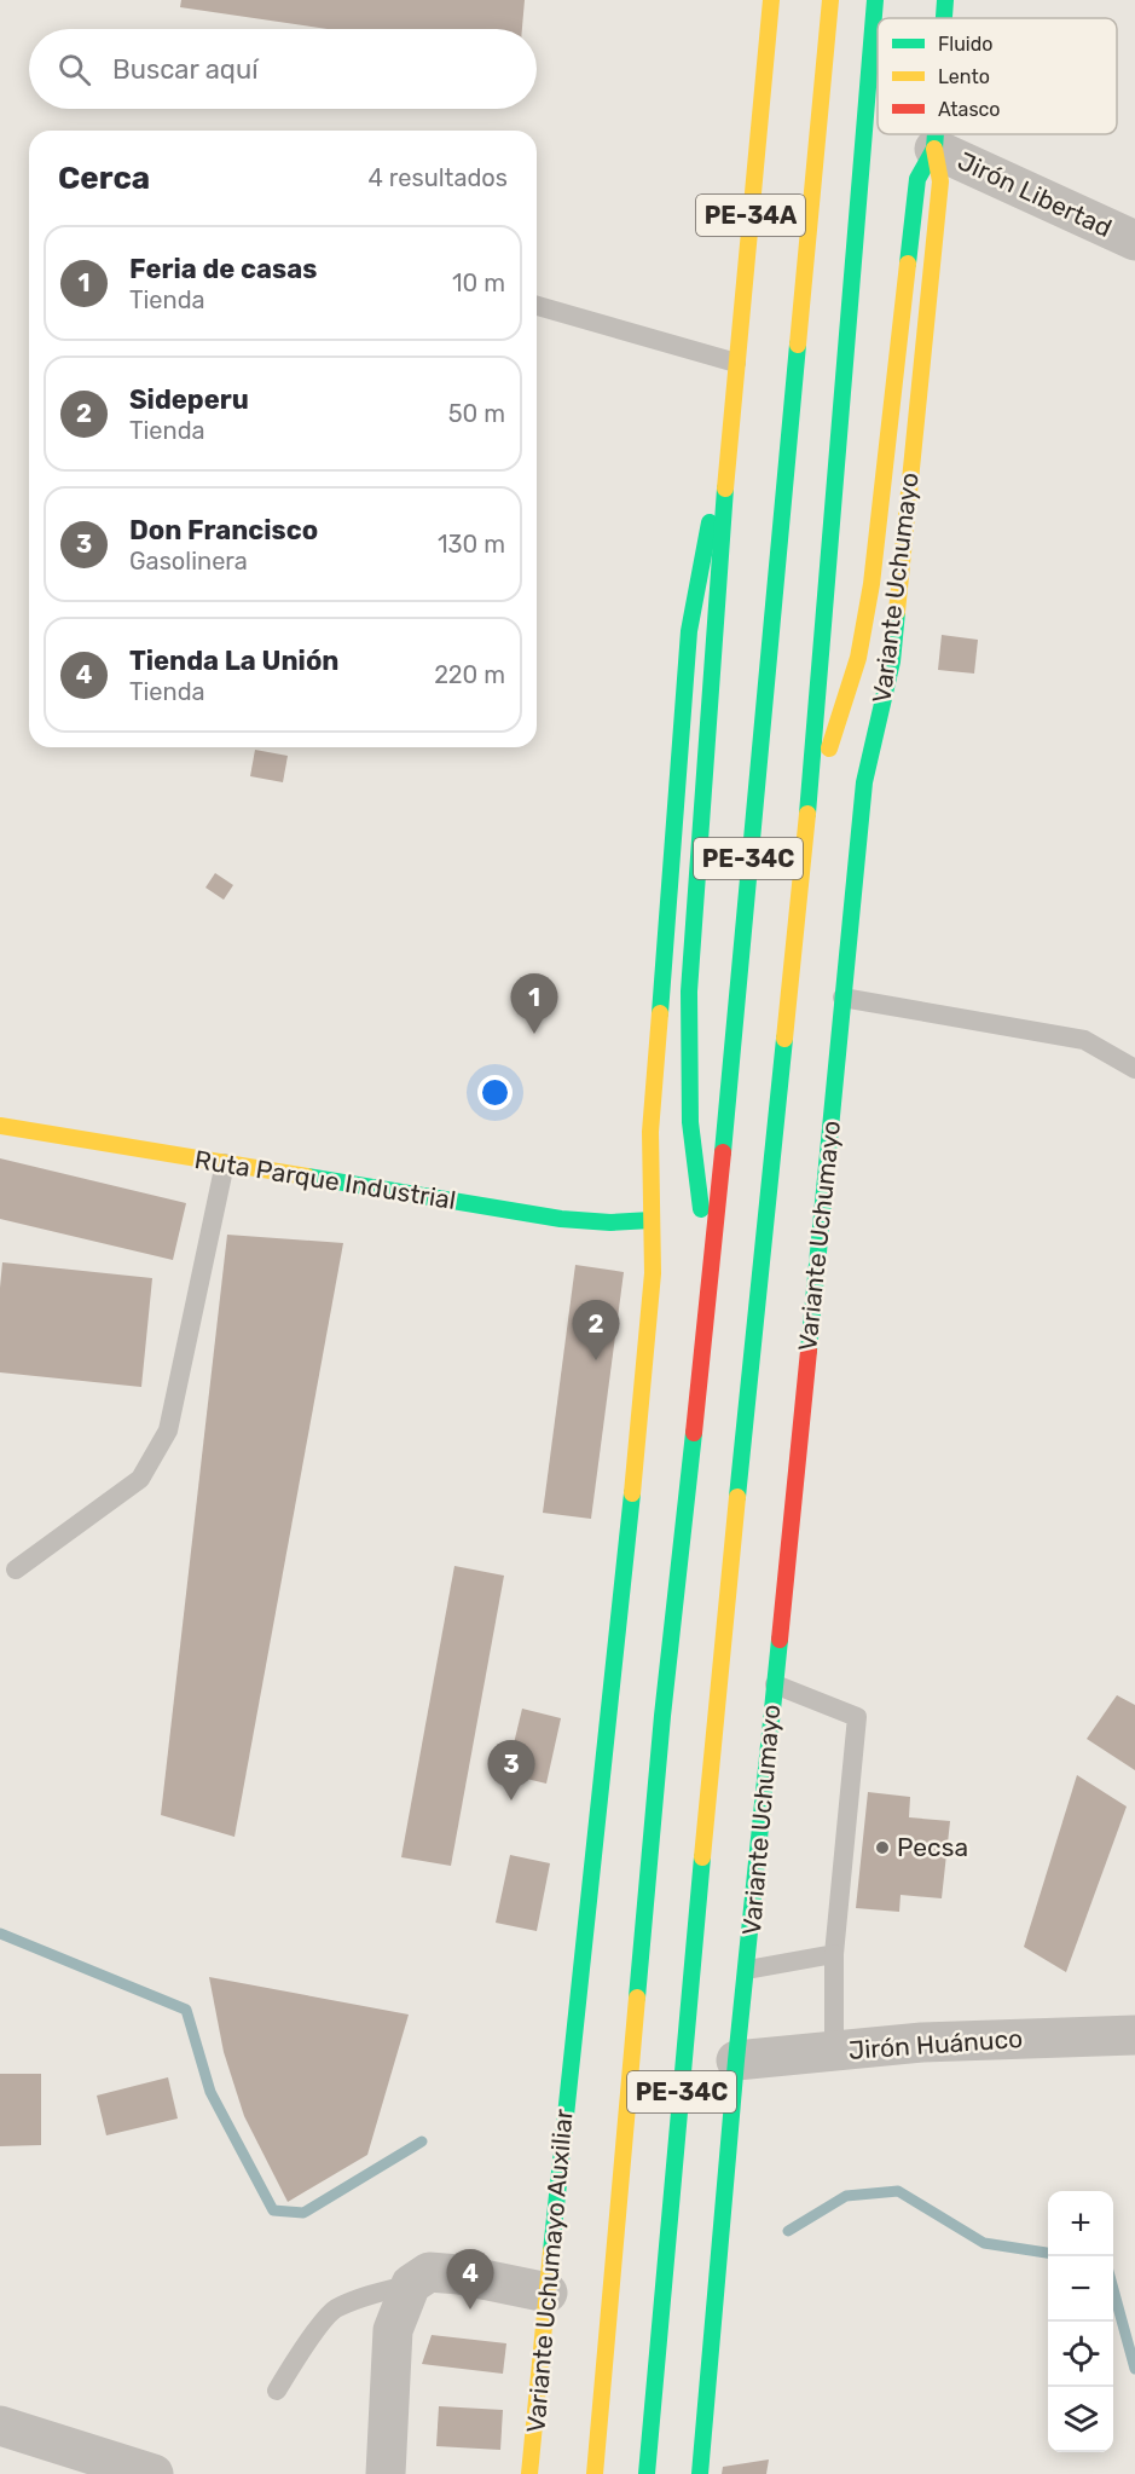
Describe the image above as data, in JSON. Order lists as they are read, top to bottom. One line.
{"streets":{"main road":["PE-34A","Variante Uchumayo","PE-34C","Ruta Parque Industrial","Variante Uchumayo Auxiliar"],"street":["Jirón Libertad","Jirón Huánuco"]},"crossings":[["Jirón Libertad","Variante Uchumayo"],["PE-34A","Ruta Parque Industrial"],["PE-34A","Variante Uchumayo Auxiliar"],["Variante Uchumayo","Jirón Huánuco"],["Ruta Parque Industrial","Variante Uchumayo Auxiliar"]],"places":["Pecsa"],"legend":["Fluido","Lento","Atasco"],"page":{"search":"Buscar aquí","heading":["Cerca","4 resultados"],"list":[{"mark":"1","name":"Feria de casas","note":"Tienda","value":"10 m"},{"mark":"2","name":"Sideperu","note":"Tienda","value":"50 m"},{"mark":"3","name":"Don Francisco","note":"Gasolinera","value":"130 m"},{"mark":"4","name":"Tienda La Unión","note":"Tienda","value":"220 m"}],"pins":["1","2","3","4"],"map_buttons":["+","−"]}}
